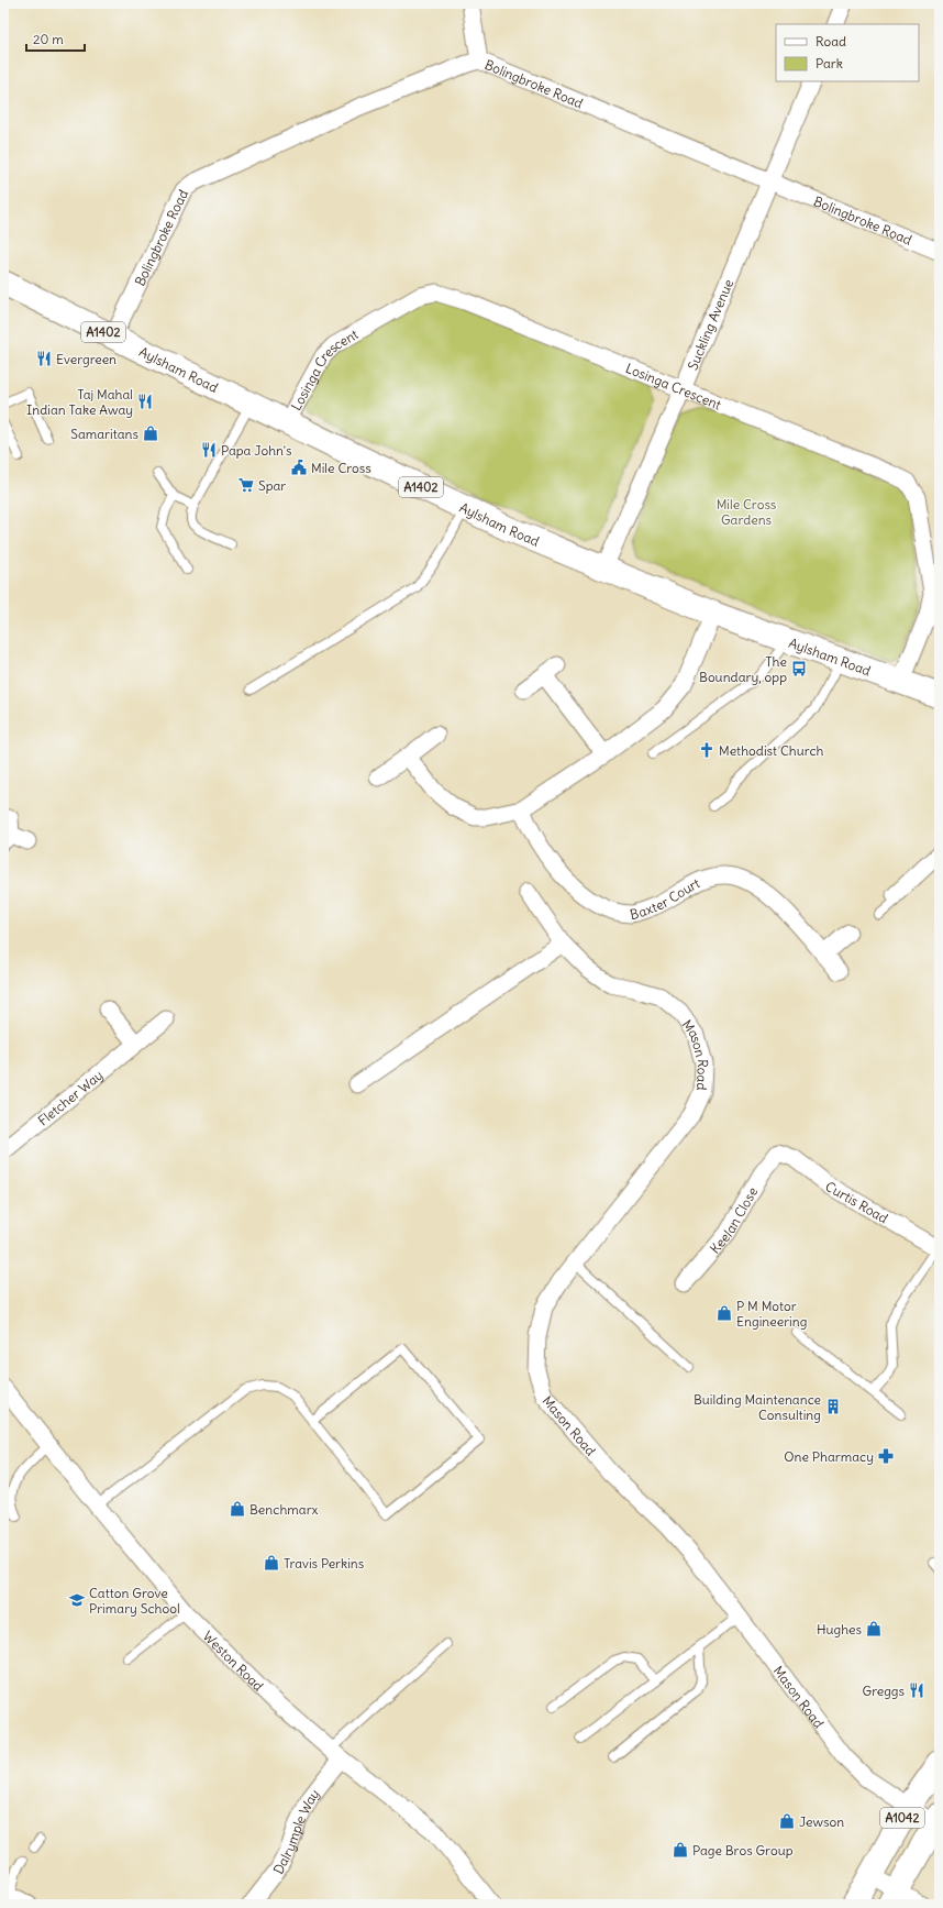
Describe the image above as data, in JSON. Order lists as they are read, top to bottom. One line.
{"streets":{"main road":["A1402","Aylsham Road","A1042"],"street":["Bolingbroke Road","Suckling Avenue","Losinga Crescent","Baxter Court","Mason Road","Fletcher Way","Curtis Road","Keelan Close","Weston Road","Dalrymple Way"]},"crossings":[["Bolingbroke Road","Suckling Avenue"],["Bolingbroke Road","Aylsham Road"],["Suckling Avenue","Aylsham Road"],["Suckling Avenue","Losinga Crescent"],["Aylsham Road","Losinga Crescent"],["Mason Road","A1042"],["Curtis Road","Keelan Close"],["Weston Road","Dalrymple Way"]],"parks":["Mile Cross Gardens"],"places":{"restaurant":["Evergreen","Taj Mahal Indian Take Away","Papa John's","Greggs"],"shop":["Samaritans","P M Motor Engineering","Benchmarx","Travis Perkins","Hughes","Jewson","Page Bros Group"],"public building":["Mile Cross"],"supermarket":["Spar"],"bus stop":["The Boundary, opp"],"church":["Methodist Church"],"building":["Building Maintenance Consulting"],"pharmacy":["One Pharmacy"],"school or university":["Catton Grove Primary School"]},"legend":["Road","Park"],"scale_bar":"20 m"}
